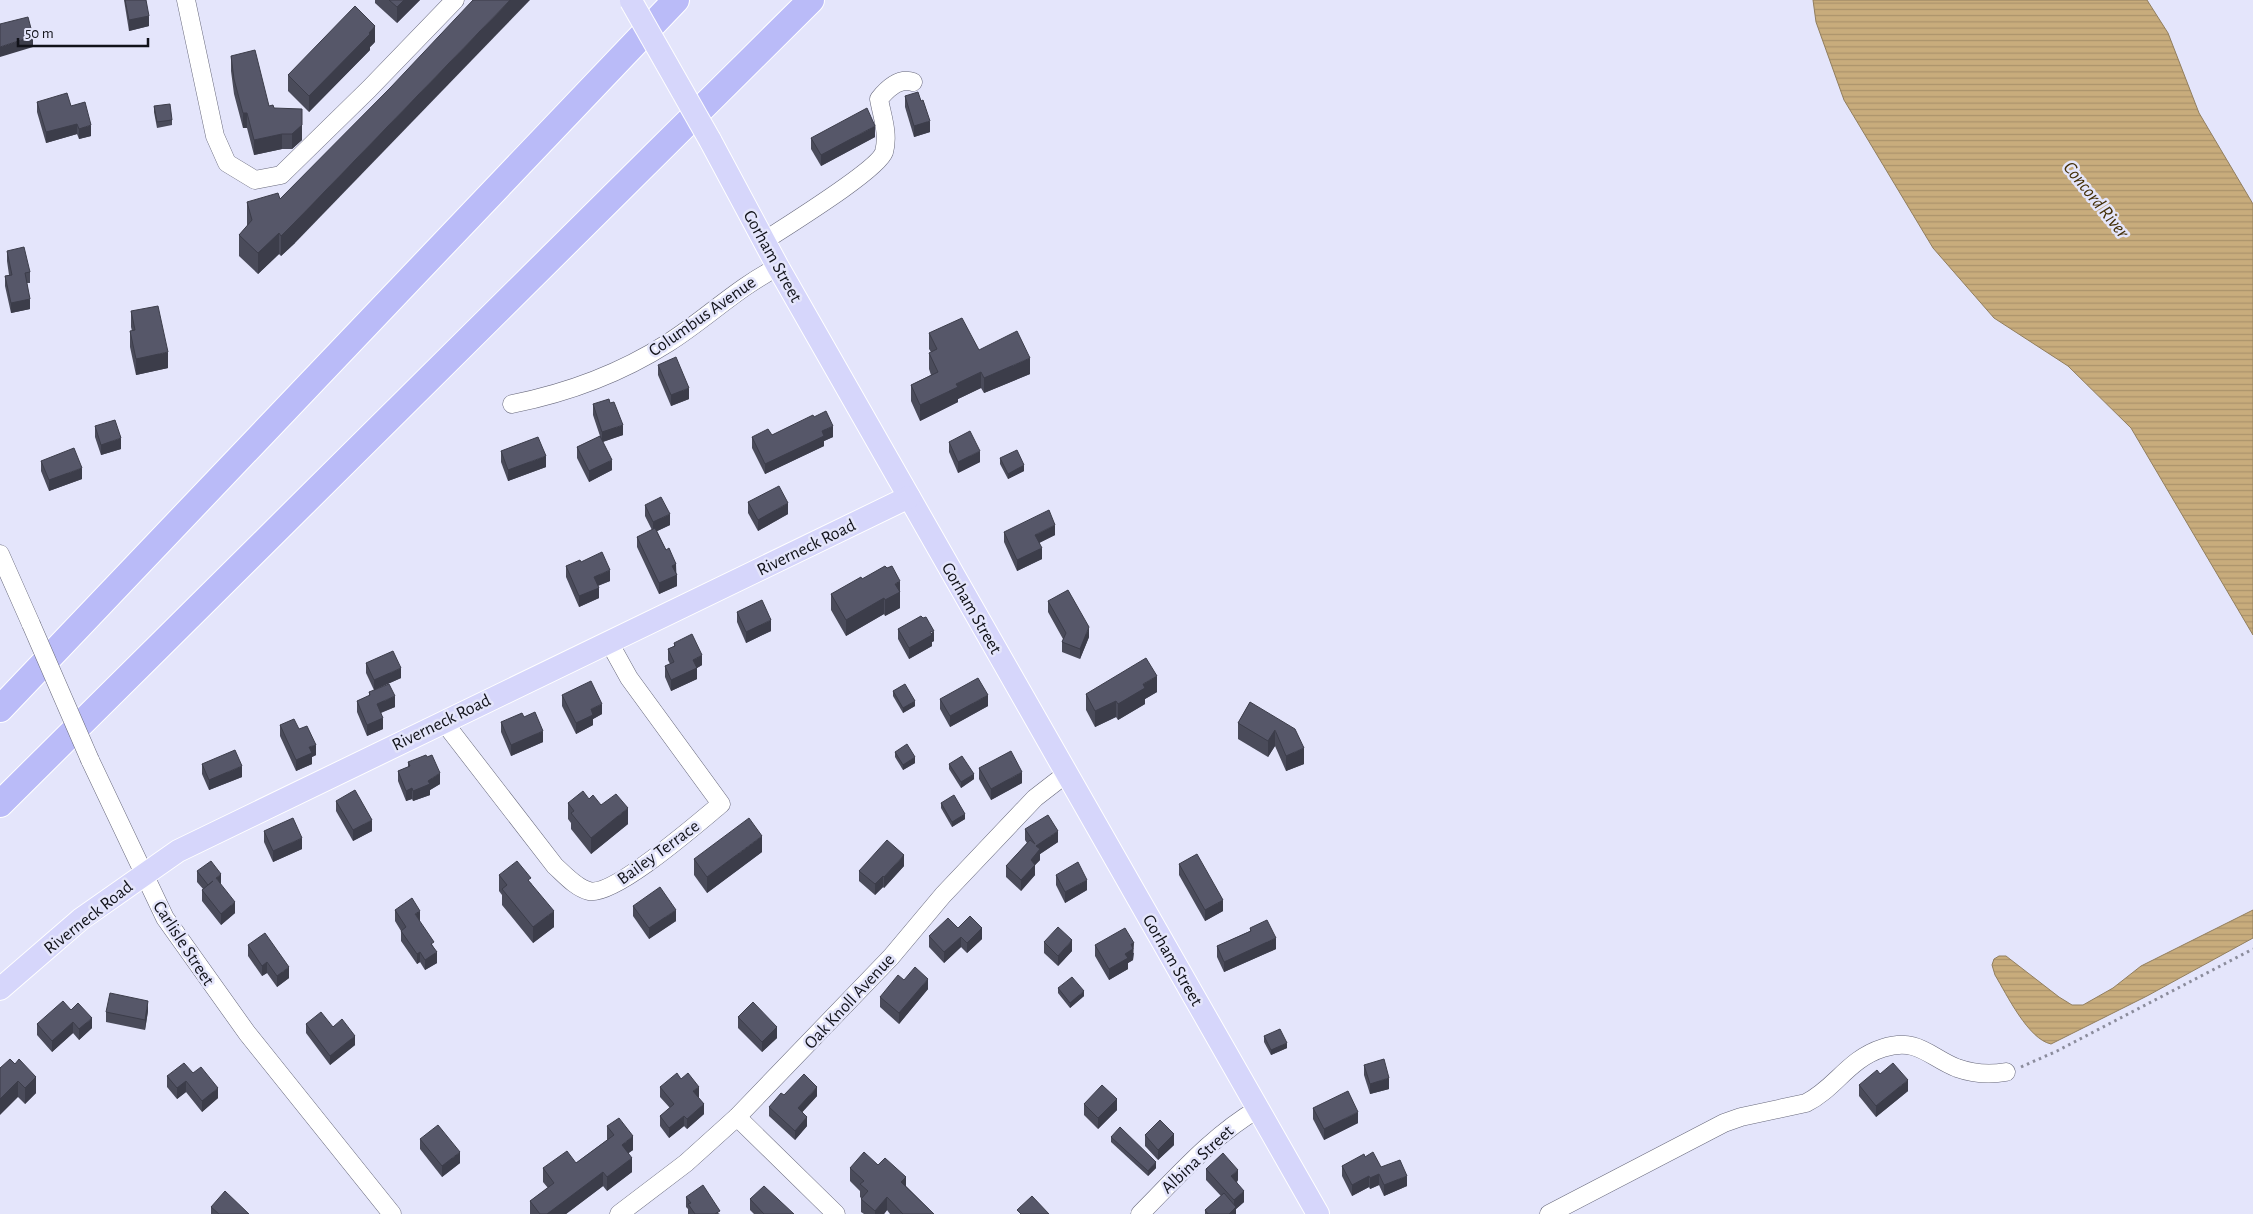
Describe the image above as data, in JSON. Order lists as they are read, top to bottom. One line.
{"streets":{"main road":["Gorham Street","Riverneck Road"],"street":["Columbus Avenue","Bailey Terrace","Carlisle Street","Oak Knoll Avenue","Albina Street"]},"crossings":[["Gorham Street","Columbus Avenue"],["Gorham Street","Riverneck Road"],["Gorham Street","Oak Knoll Avenue"],["Gorham Street","Albina Street"],["Riverneck Road","Bailey Terrace"],["Riverneck Road","Carlisle Street"]],"water":["Concord River"],"scale_bar":"50 m"}
